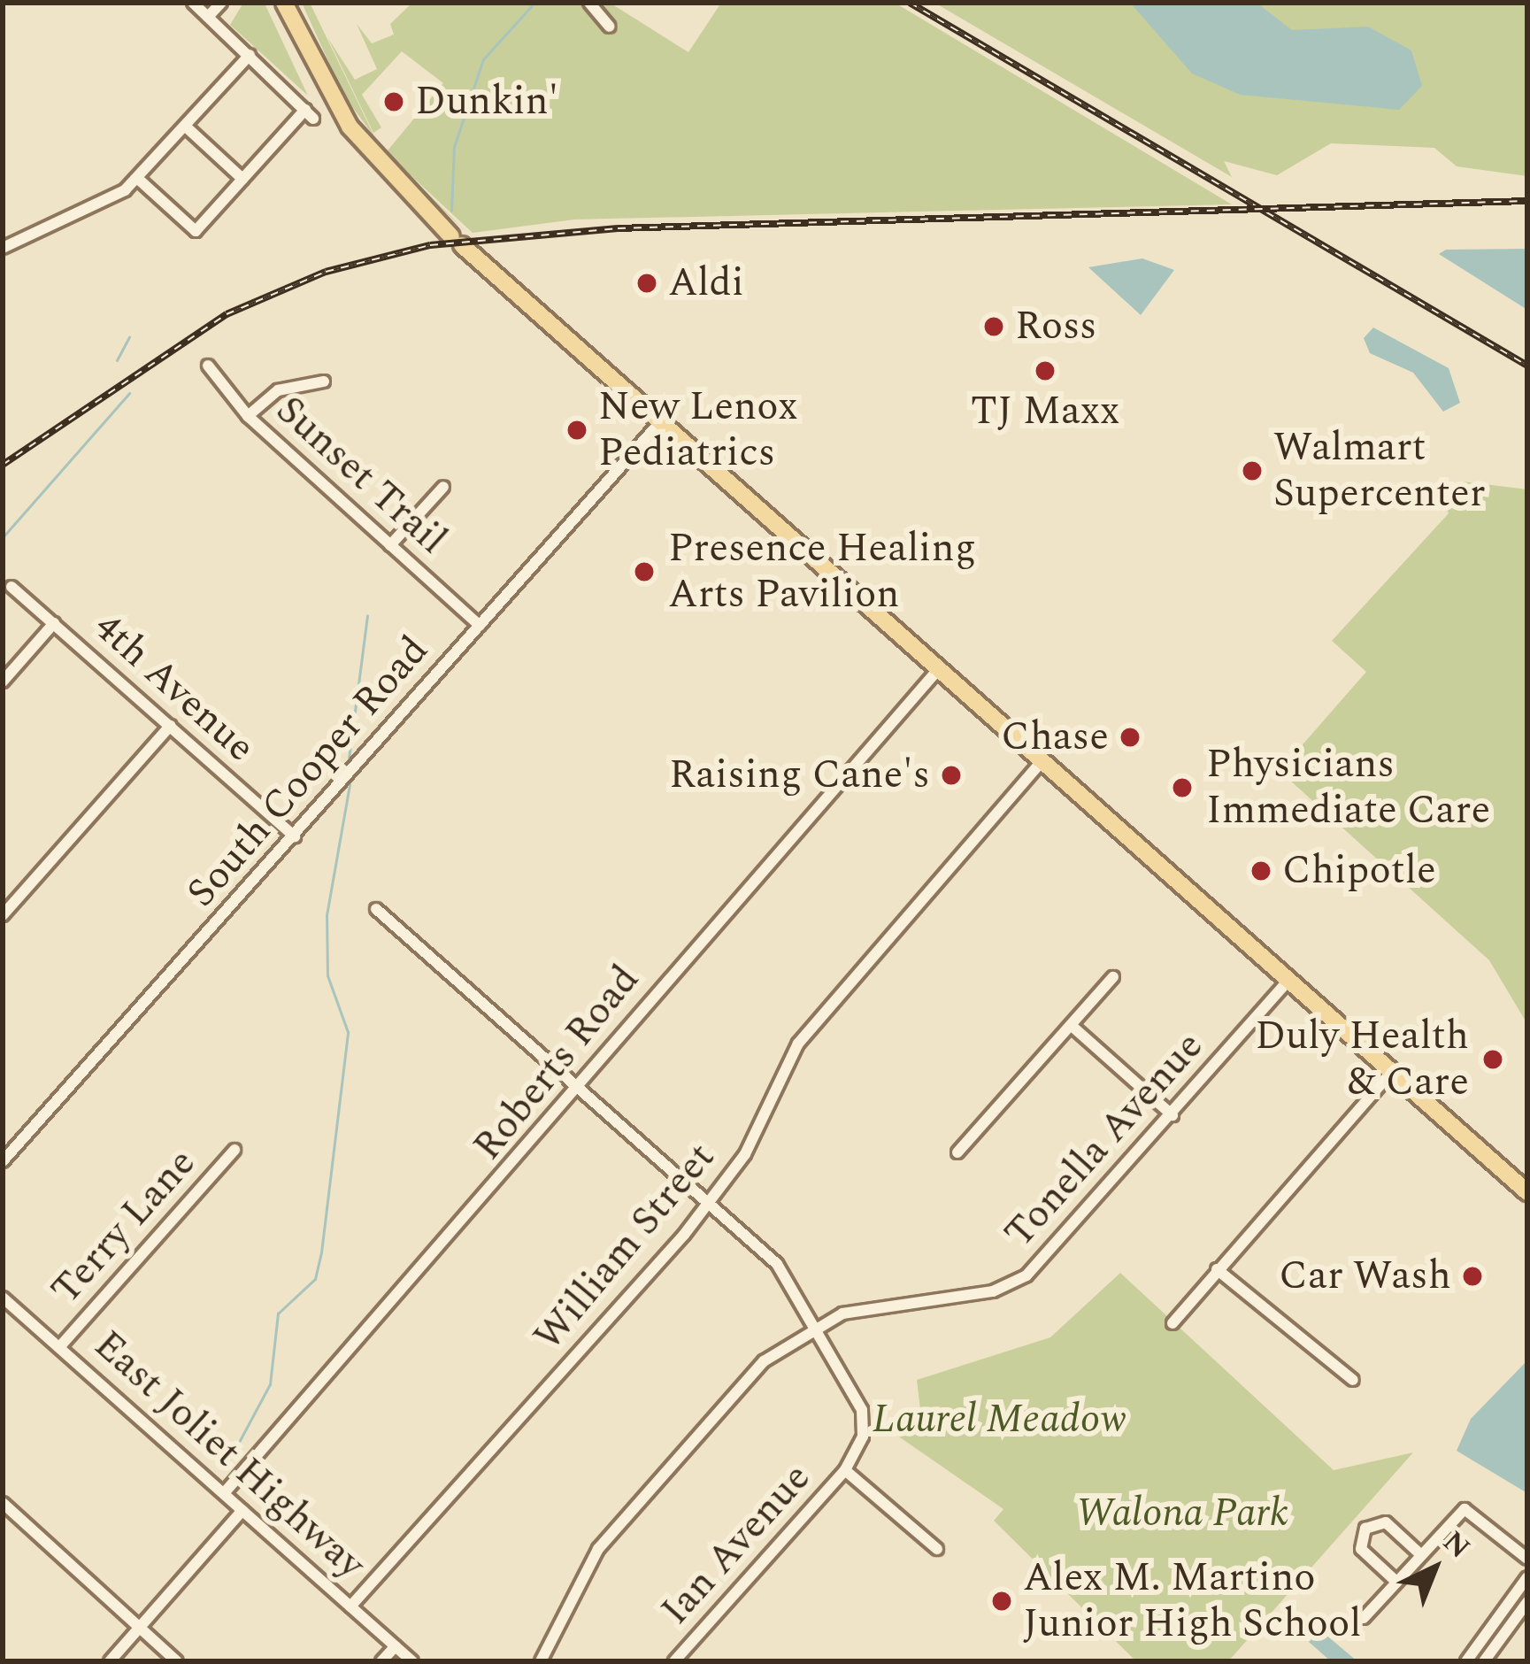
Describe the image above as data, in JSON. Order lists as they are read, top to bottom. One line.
{"streets":{"street":["Sunset Trail","4th Avenue","South Cooper Road","Roberts Road","Tonella Avenue","Terry Lane","William Street","East Joliet Highway","Ian Avenue"]},"crossings":[["Sunset Trail","South Cooper Road"],["4th Avenue","South Cooper Road"],["Roberts Road","East Joliet Highway"],["Terry Lane","East Joliet Highway"],["William Street","East Joliet Highway"]],"parks":["Laurel Meadow","Walona Park"],"places":["Dunkin'","Aldi","Ross","TJ Maxx","New Lenox Pediatrics","Walmart Supercenter","Presence Healing Arts Pavilion","Chase","Raising Cane's","Physicians Immediate Care","Chipotle","Duly Health & Care","Car Wash","Alex M. Martino Junior High School"],"north":"top right"}
